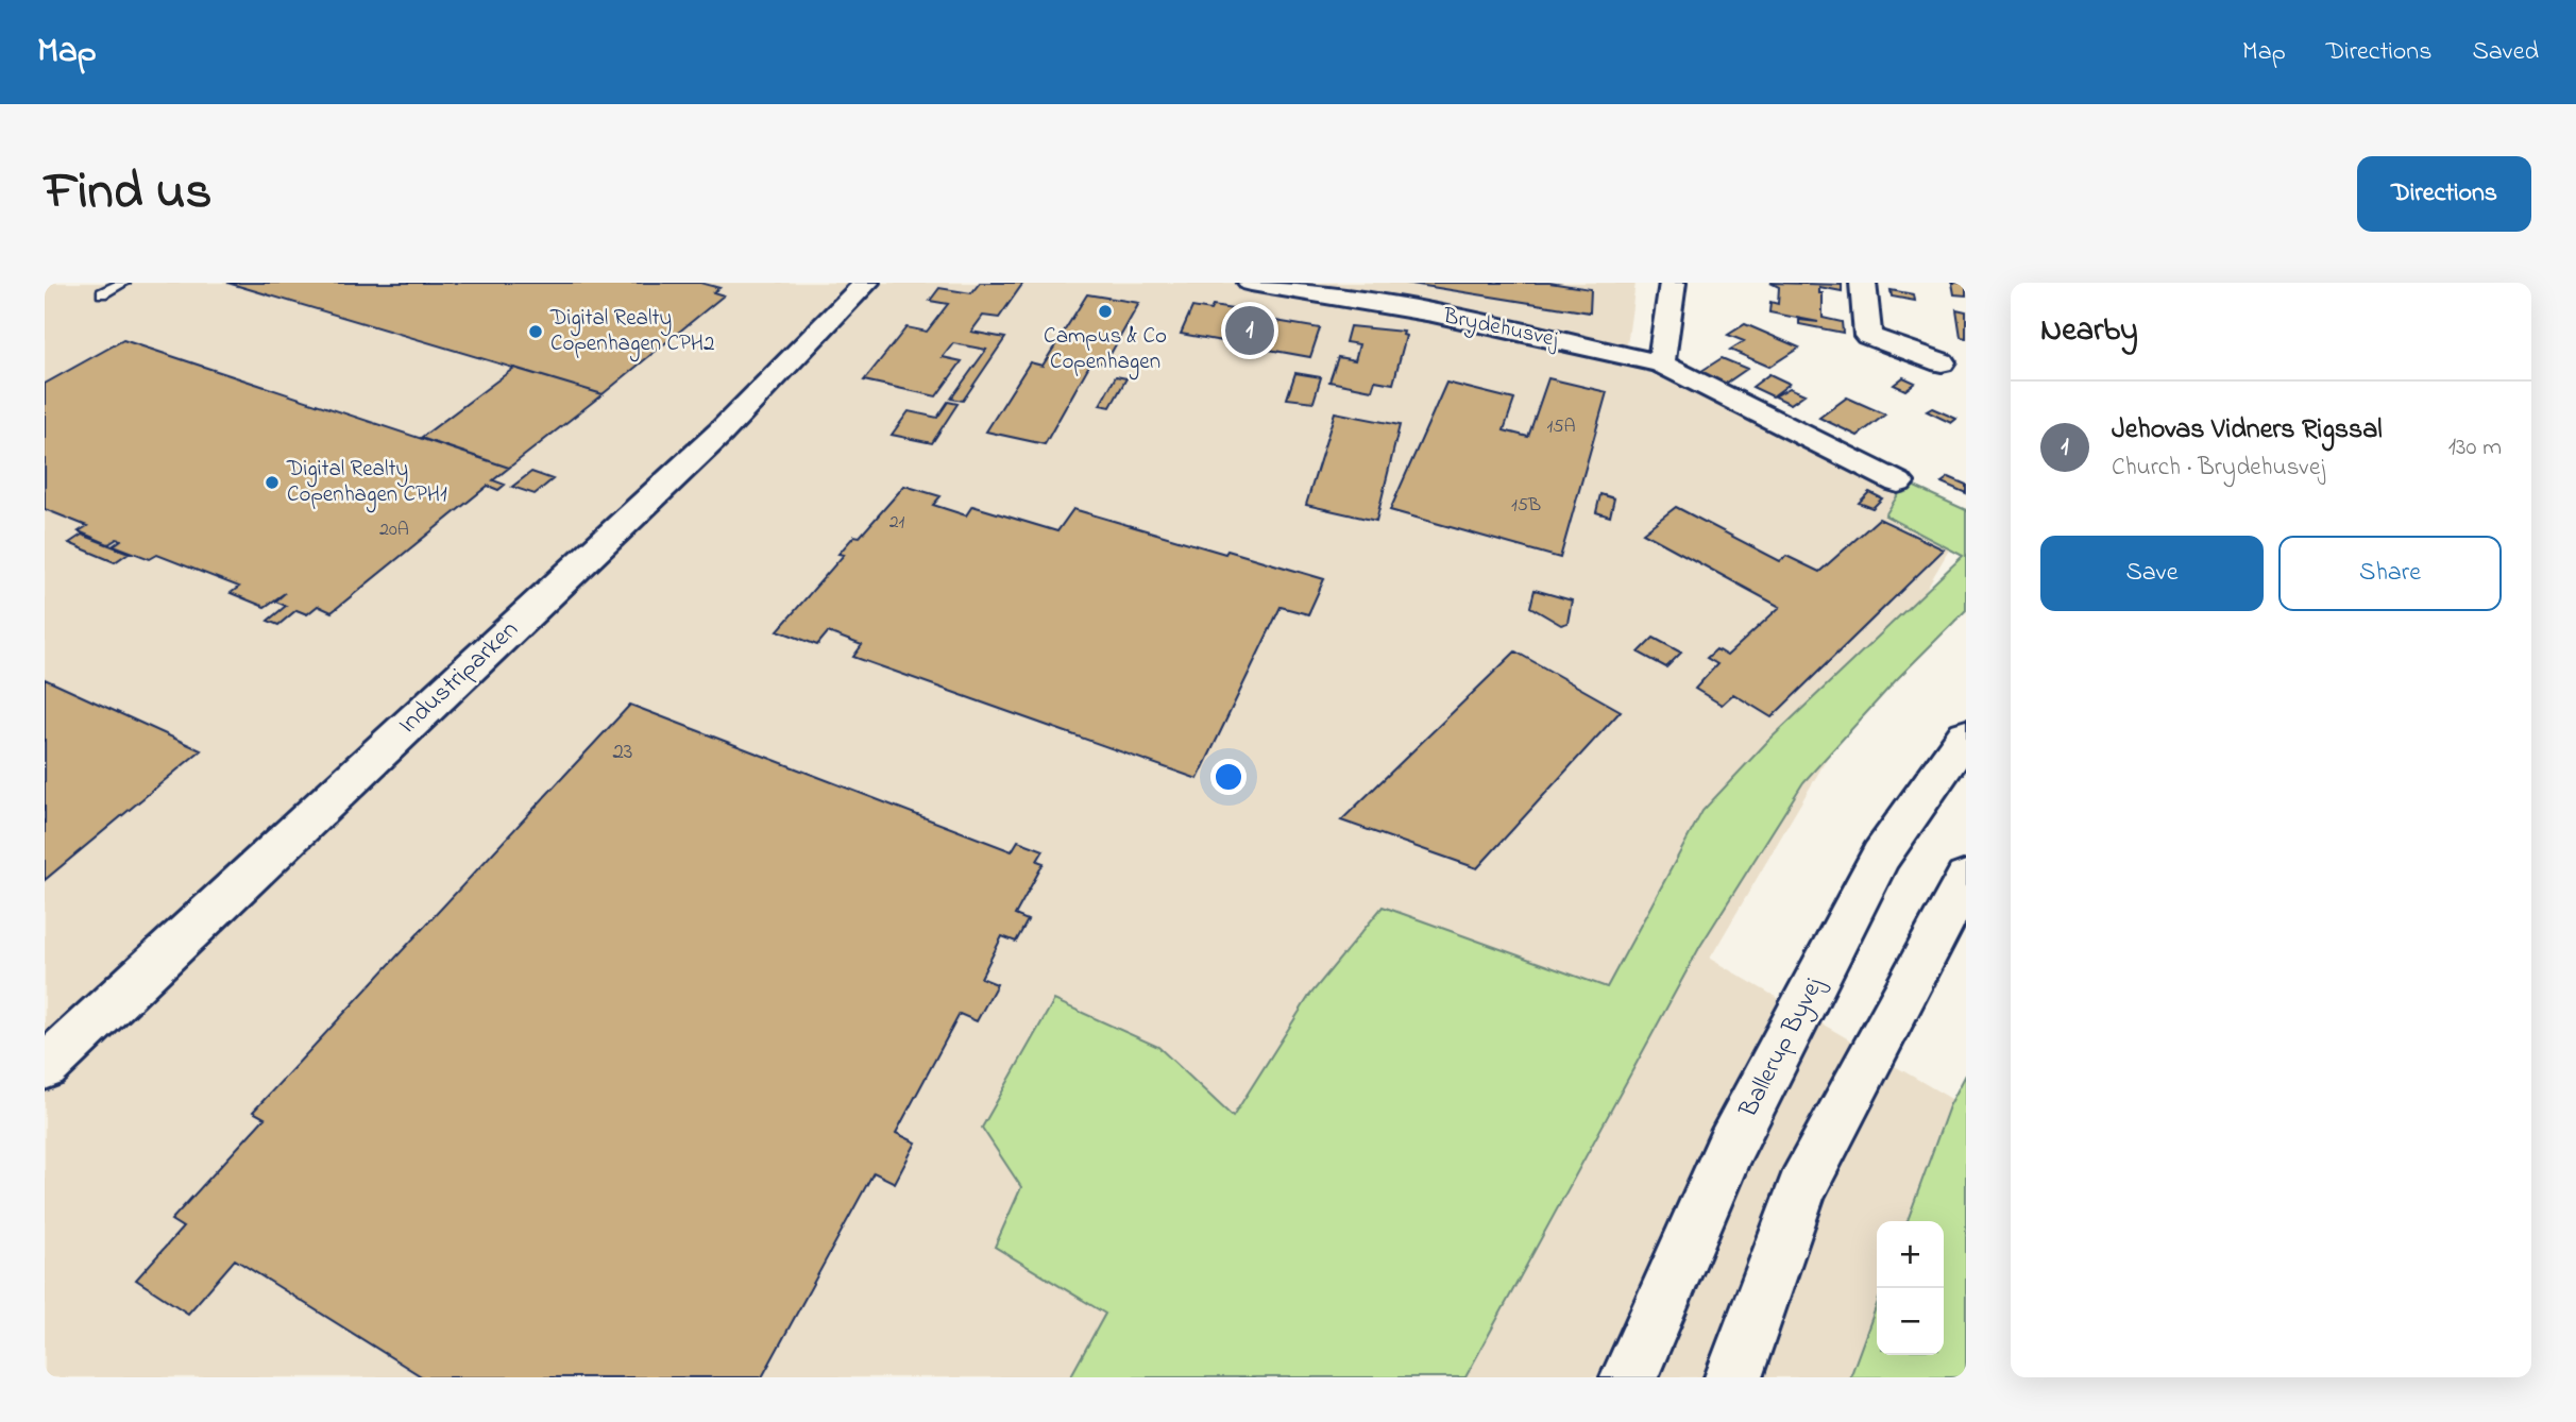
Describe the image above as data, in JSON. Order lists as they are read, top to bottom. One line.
{"streets":{"street":["Brydehusvej","Industriparken","Ballerup Byvej"]},"places":["Campus & Co Copenhagen","Digital Realty Copenhagen CPH2","Digital Realty Copenhagen CPH1"],"house_numbers":["15A","15B","21","20A","23"],"page":{"header":"Map","nav":["Map","Directions","Saved"],"title":"Find us","buttons":["Directions",["Save","Share"]],"heading":"Nearby","pins":"1","list":[{"mark":"1","name":"Jehovas Vidners Rigssal","note":"Church · Brydehusvej","value":"130 m"}],"map_buttons":["+","−"]}}
